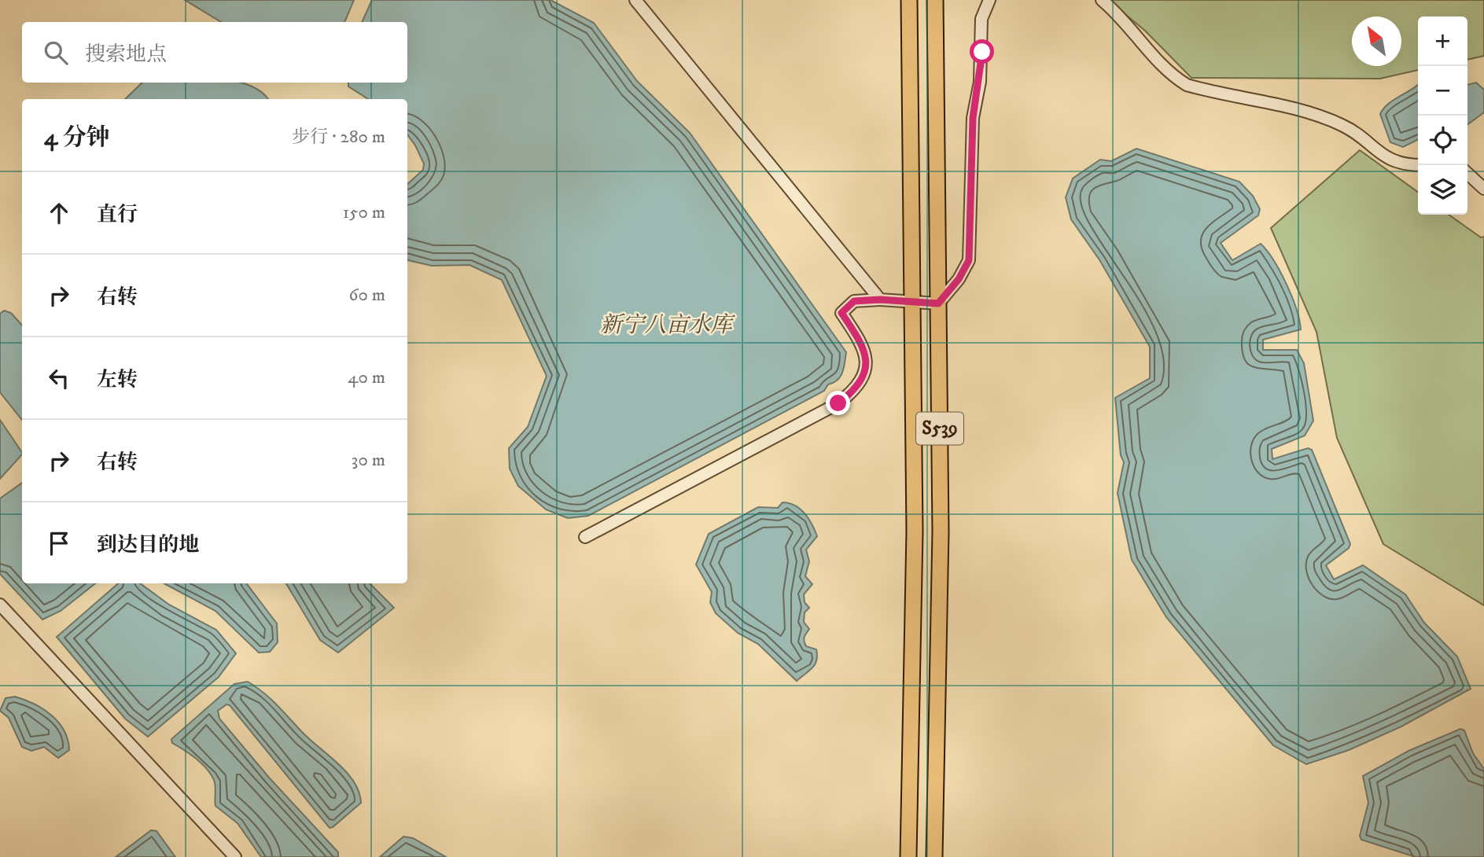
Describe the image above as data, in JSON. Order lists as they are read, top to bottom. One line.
{"streets":{"main road":["S539"]},"water":["新宁八亩水库"],"north":"top left","page":{"map_buttons":["+","−"],"search":"搜索地点","heading":["4 分钟","步行 · 280 m"],"list":[["直行","150 m"],["右转","60 m"],["左转","40 m"],["右转","30 m"],"到达目的地"]}}
